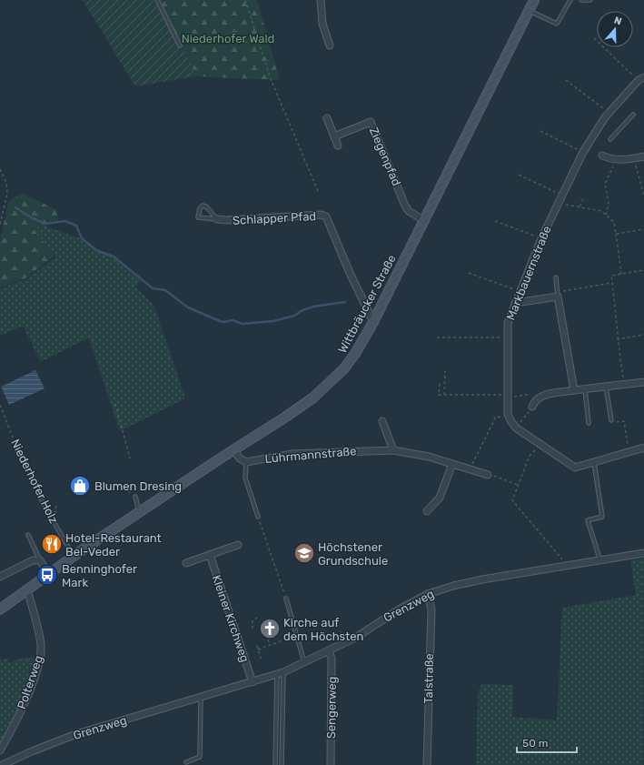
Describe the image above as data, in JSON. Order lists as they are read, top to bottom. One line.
{"streets":{"main road":["Wittbräucker Straße"],"street":["Ziegenpfad","Schlapper Pfad","Markbauernstraße","Lührmannstraße","Grenzweg","Kleiner Kirchweg","Talstraße","Polterweg","Sengerweg"],"lane":["Niederhofer Holz"]},"crossings":[["Ziegenpfad","Wittbräucker Straße"],["Schlapper Pfad","Wittbräucker Straße"],["Wittbräucker Straße","Niederhofer Holz"],["Wittbräucker Straße","Polterweg"],["Grenzweg","Kleiner Kirchweg"],["Grenzweg","Talstraße"],["Grenzweg","Sengerweg"]],"parks":["Niederhofer Wald"],"places":{"shop":["Blumen Dresing"],"restaurant":["Hotel-Restaurant Bel-Veder"],"school or university":["Höchstener Grundschule"],"bus stop":["Benninghofer Mark"],"church":["Kirche auf dem Höchsten"]},"scale_bar":"50 m","north":"top"}
